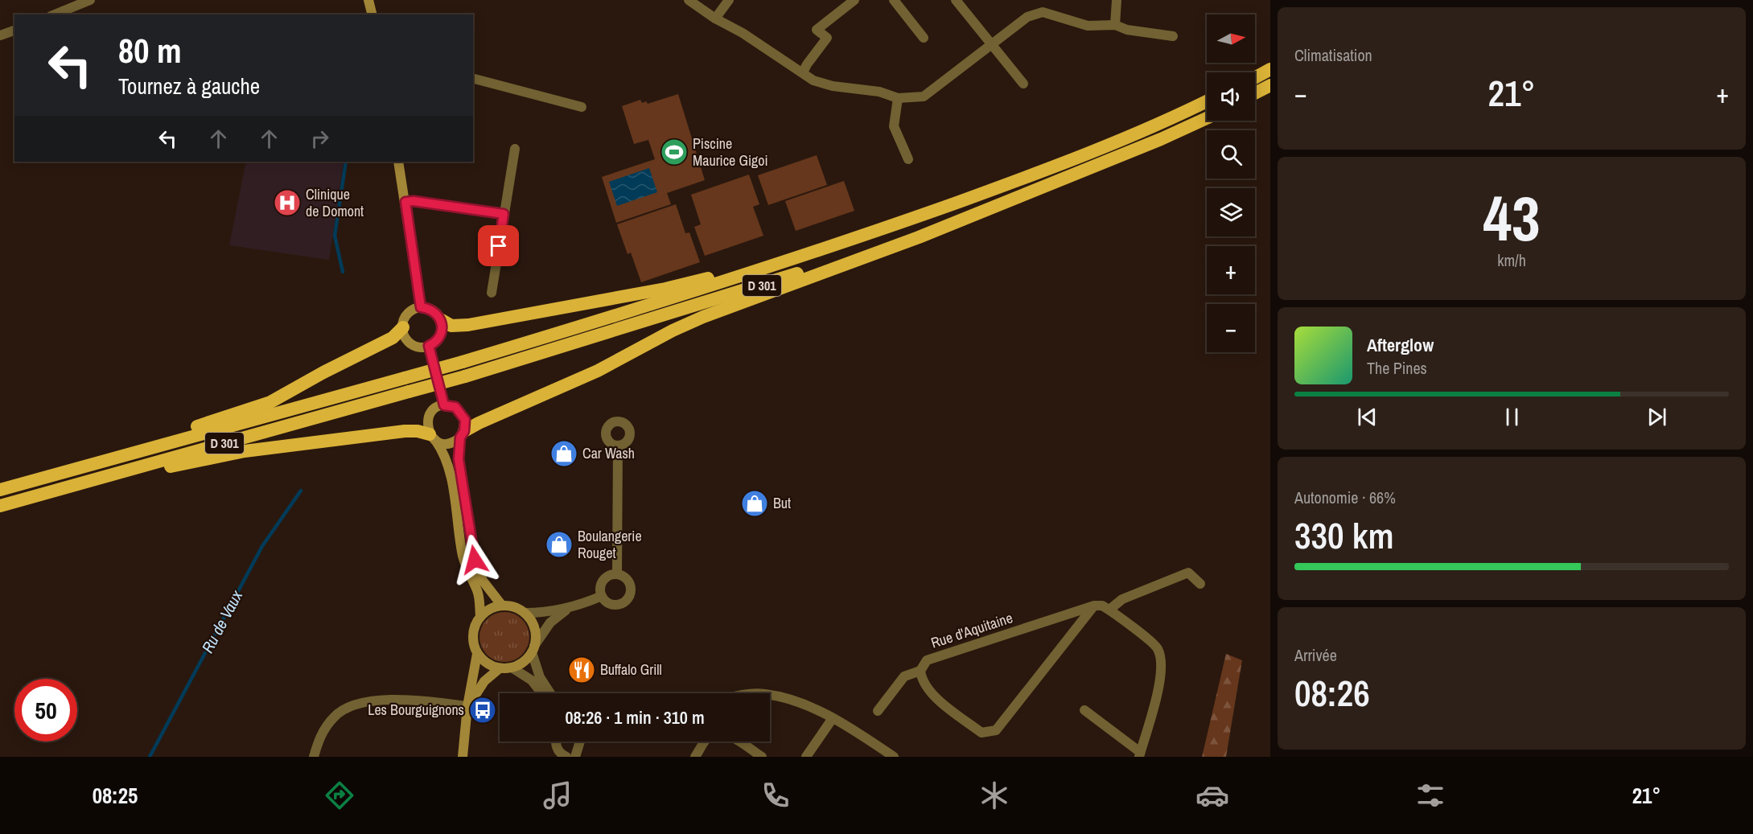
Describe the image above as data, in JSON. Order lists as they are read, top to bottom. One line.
{"streets":{"highway":["D 301"],"street":["Rue d'Aquitaine"]},"water":["Ru de Vaux"],"places":{"sports":["Piscine Maurice Gigoi"],"hospital":["Clinique de Domont"],"shop":["Car Wash","But","Boulangerie Rouget"],"restaurant":["Buffalo Grill"],"bus stop":["Les Bourguignons"]},"north":"right","page":{"tile":["Climatisation",["43","km/h"],["Autonomie · 66%","330 km"],["Arrivée","08:26"]],"map_buttons":["+","−"],"turn":["80 m","Tournez à gauche"],"heat":["−","21°","+"],"song":["Afterglow","The Pines"],"limit":"50","trip":"08:26 · 1 min · 310 m","tabs":["08:25","21°"]}}
